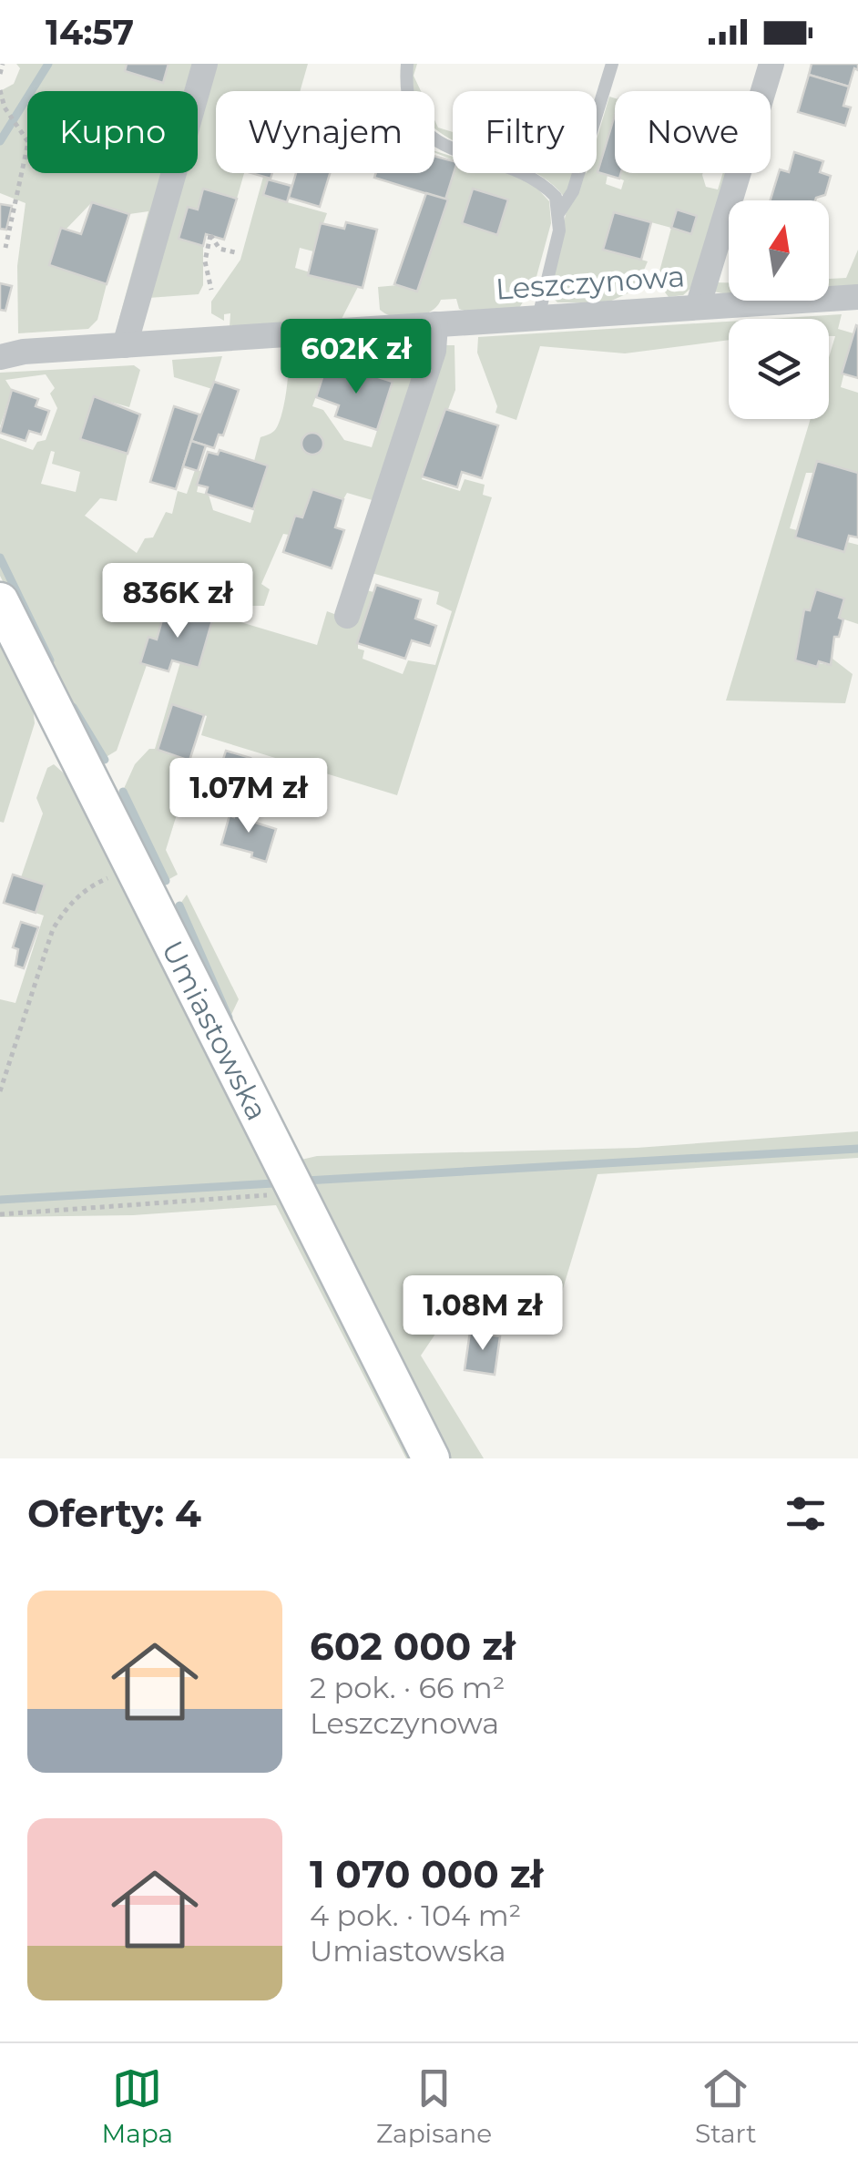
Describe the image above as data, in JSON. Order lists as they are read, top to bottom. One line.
{"streets":{"main road":["Umiastowska"],"street":["Leszczynowa"]},"north":"top","page":{"status":"14:57","chip":["Kupno","Wynajem","Filtry","Nowe"],"price":["602K zł","836K zł","1.07M zł","1.08M zł"],"heading":"Oferty: 4","list":[{"name":"602 000 zł","note":"2 pok. · 66 m² · Leszczynowa"},{"name":"1 070 000 zł","note":"4 pok. · 104 m² · Umiastowska"}],"tabs":["Mapa","Zapisane","Start"]}}
